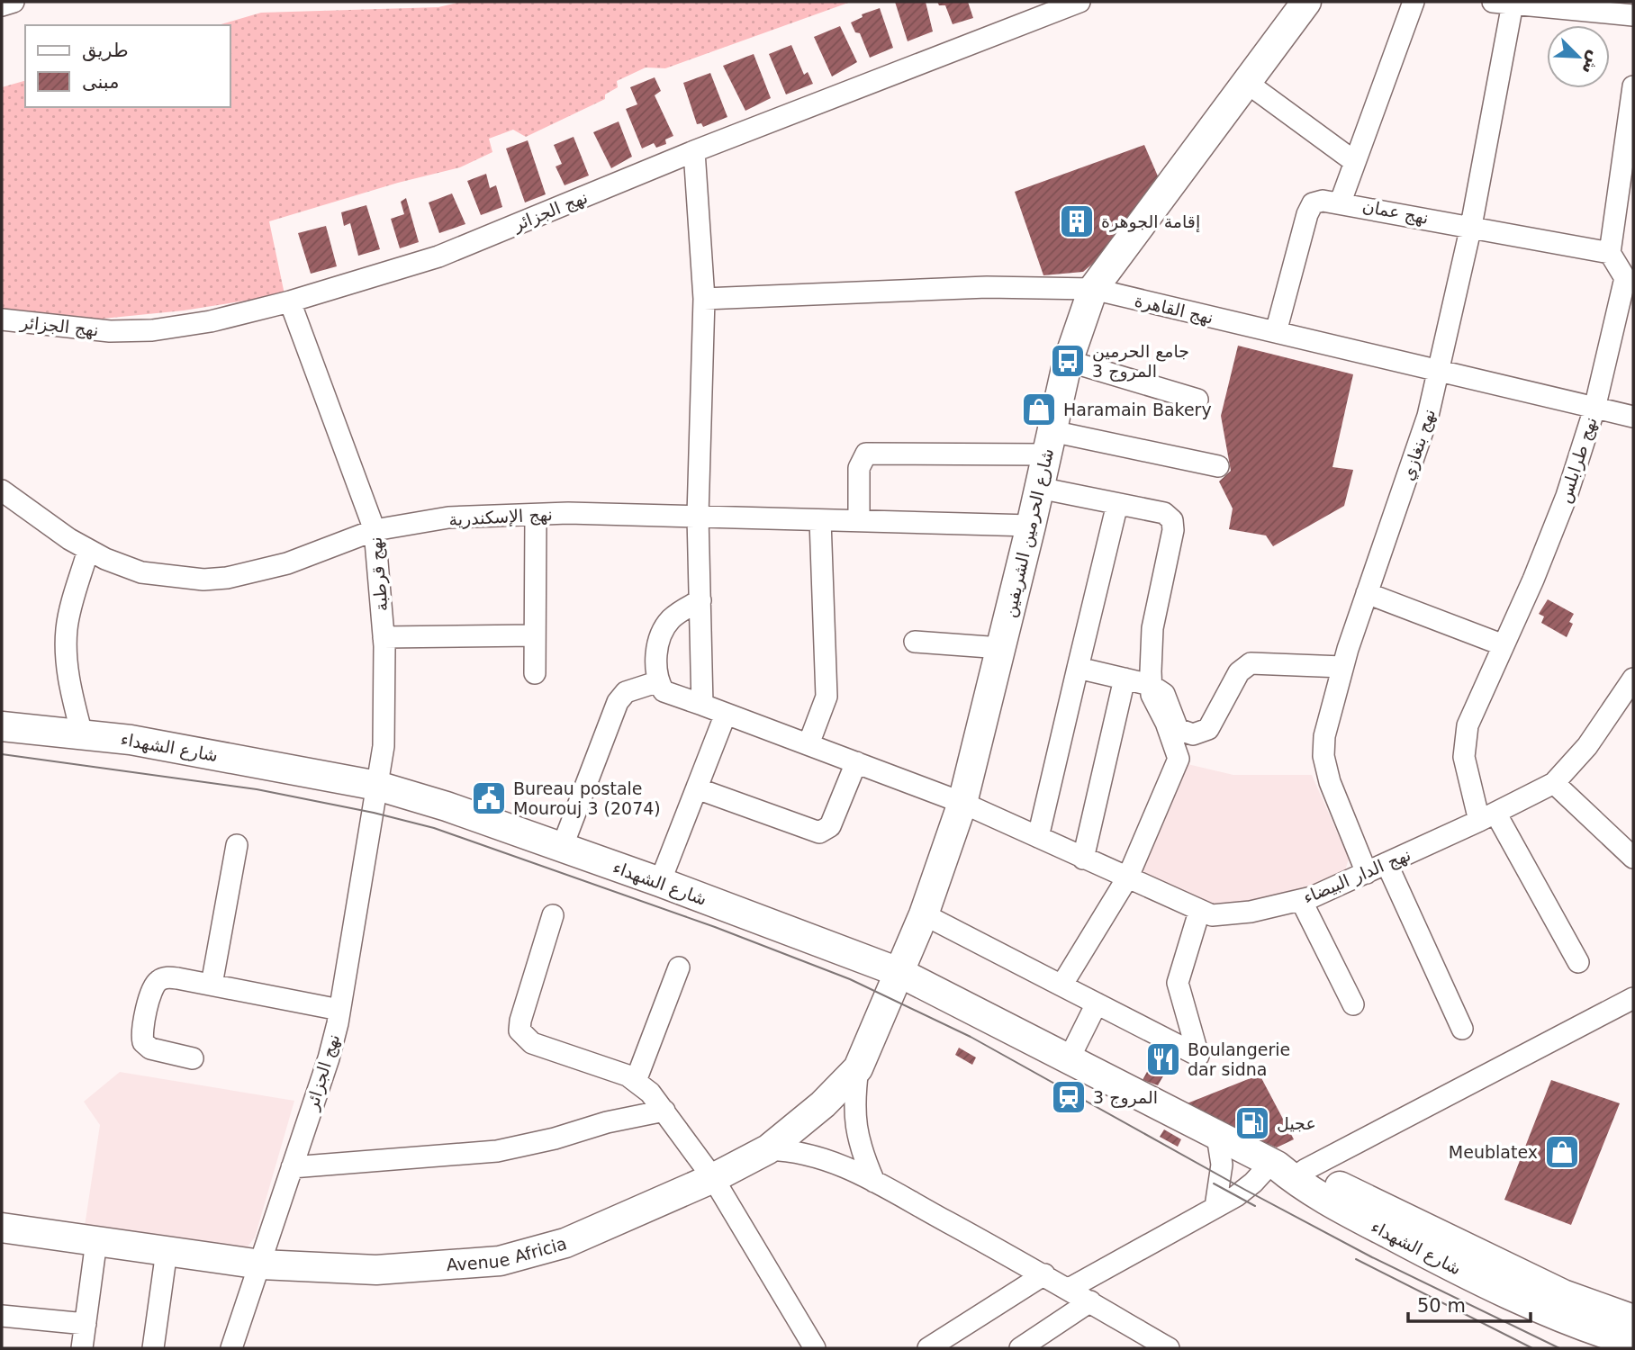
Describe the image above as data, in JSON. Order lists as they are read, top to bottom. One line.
{"streets":{"main road":["شارع الحرمين الشريفين","شارع الشهداء","Avenue Africia"],"street":["نهج الجزائر","نهج عمان","نهج القاهرة","نهج بنغازي","نهج طرابلس","نهج الإسكندرية","نهج قرطبة","نهج الدار البيضاء"]},"crossings":[["نهج الجزائر","نهج قرطبة"],["نهج الجزائر","شارع الشهداء"],["نهج الجزائر","Avenue Africia"],["نهج عمان","نهج القاهرة"],["نهج عمان","نهج بنغازي"],["نهج عمان","نهج طرابلس"],["نهج القاهرة","نهج بنغازي"],["نهج القاهرة","نهج طرابلس"],["نهج القاهرة","شارع الحرمين الشريفين"],["نهج بنغازي","نهج الدار البيضاء"],["نهج طرابلس","نهج الدار البيضاء"],["نهج الإسكندرية","شارع الحرمين الشريفين"],["نهج الإسكندرية","نهج قرطبة"],["شارع الحرمين الشريفين","شارع الشهداء"],["شارع الحرمين الشريفين","نهج الدار البيضاء"],["شارع الحرمين الشريفين","Avenue Africia"],["نهج قرطبة","شارع الشهداء"],["شارع الشهداء","Avenue Africia"]],"places":{"building":["إقامة الجوهرة"],"bus stop":["جامع الحرمين المروج 3"],"shop":["Haramain Bakery","Meublatex"],"public building":["Bureau postale Mourouj 3 (2074)"],"restaurant":["Boulangerie dar sidna"],"station":["المروج 3"],"fuel station":["عجيل"]},"legend":["طريق","مبنى"],"scale_bar":"50 m","north":"bottom right"}
